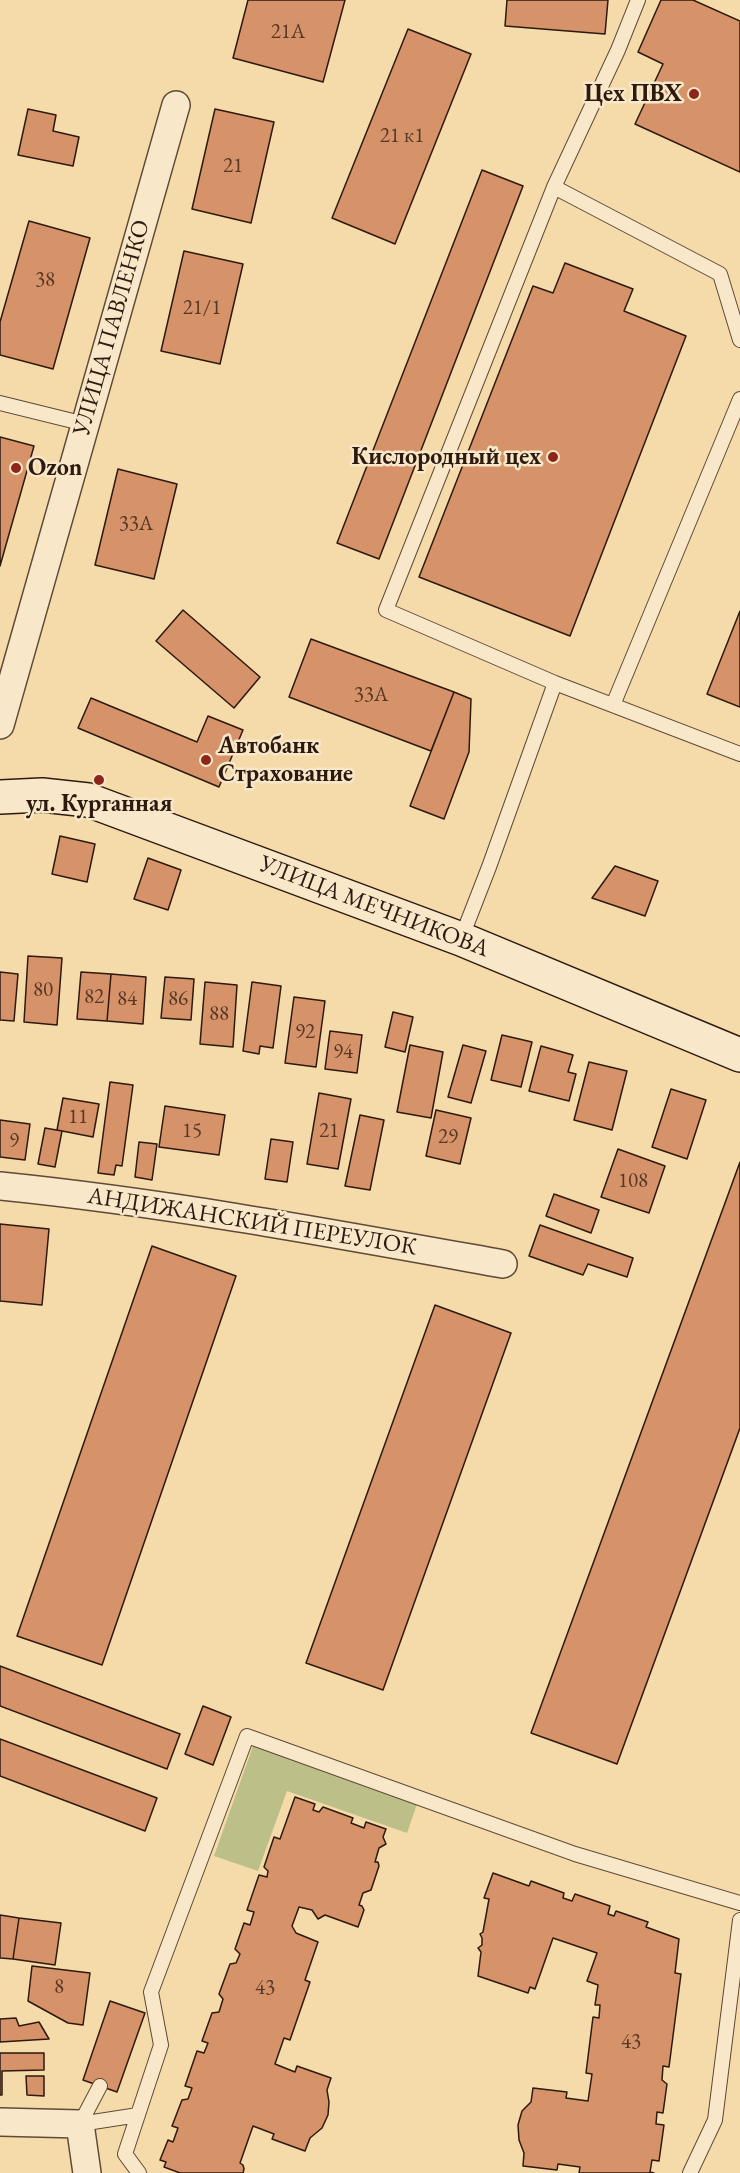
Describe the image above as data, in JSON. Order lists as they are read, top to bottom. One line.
{"streets":{"main road":["УЛИЦА МЕЧНИКОВА"],"street":["УЛИЦА ПАВЛЕНКО","АНДИЖАНСКИЙ ПЕРЕУЛОК"]},"places":["Цех ПВХ","Кислородный цех","Ozon","Автобанк Страхование","ул. Курганная"],"house_numbers":["21А","21 к1","21","38","21/1","33А","33А","80","82","84","86","88","92","94","11","15","21","29","9","108","8","43","43"]}
